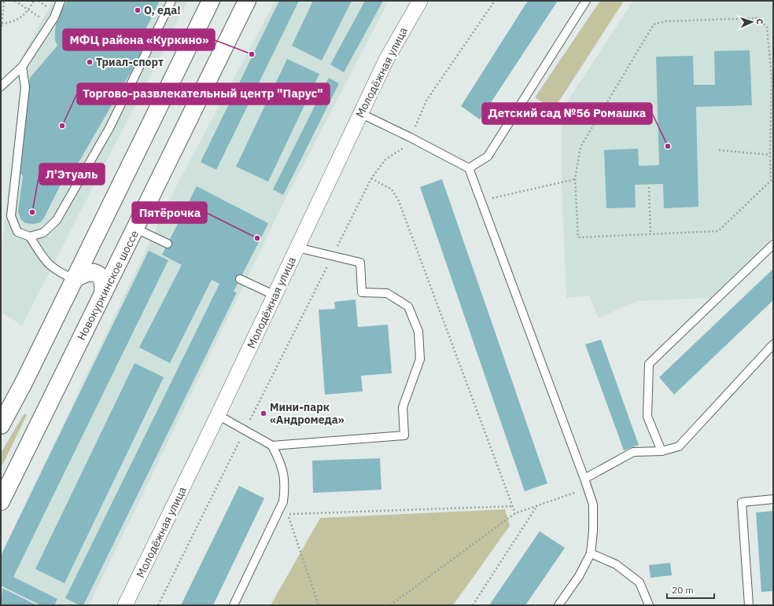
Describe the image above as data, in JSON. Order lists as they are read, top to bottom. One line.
{"streets":{"main road":["Новокуркинское шоссе"],"street":["Молодёжная улица"]},"places":["О, еда!","МФЦ района «Куркино»","Триал-спорт","Торгово-развлекательный центр \"Парус\"","Детский сад №56 Ромашка","Л'Этуаль","Пятёрочка","Мини-парк «Андромеда»"],"scale_bar":"20 m","north":"right"}
